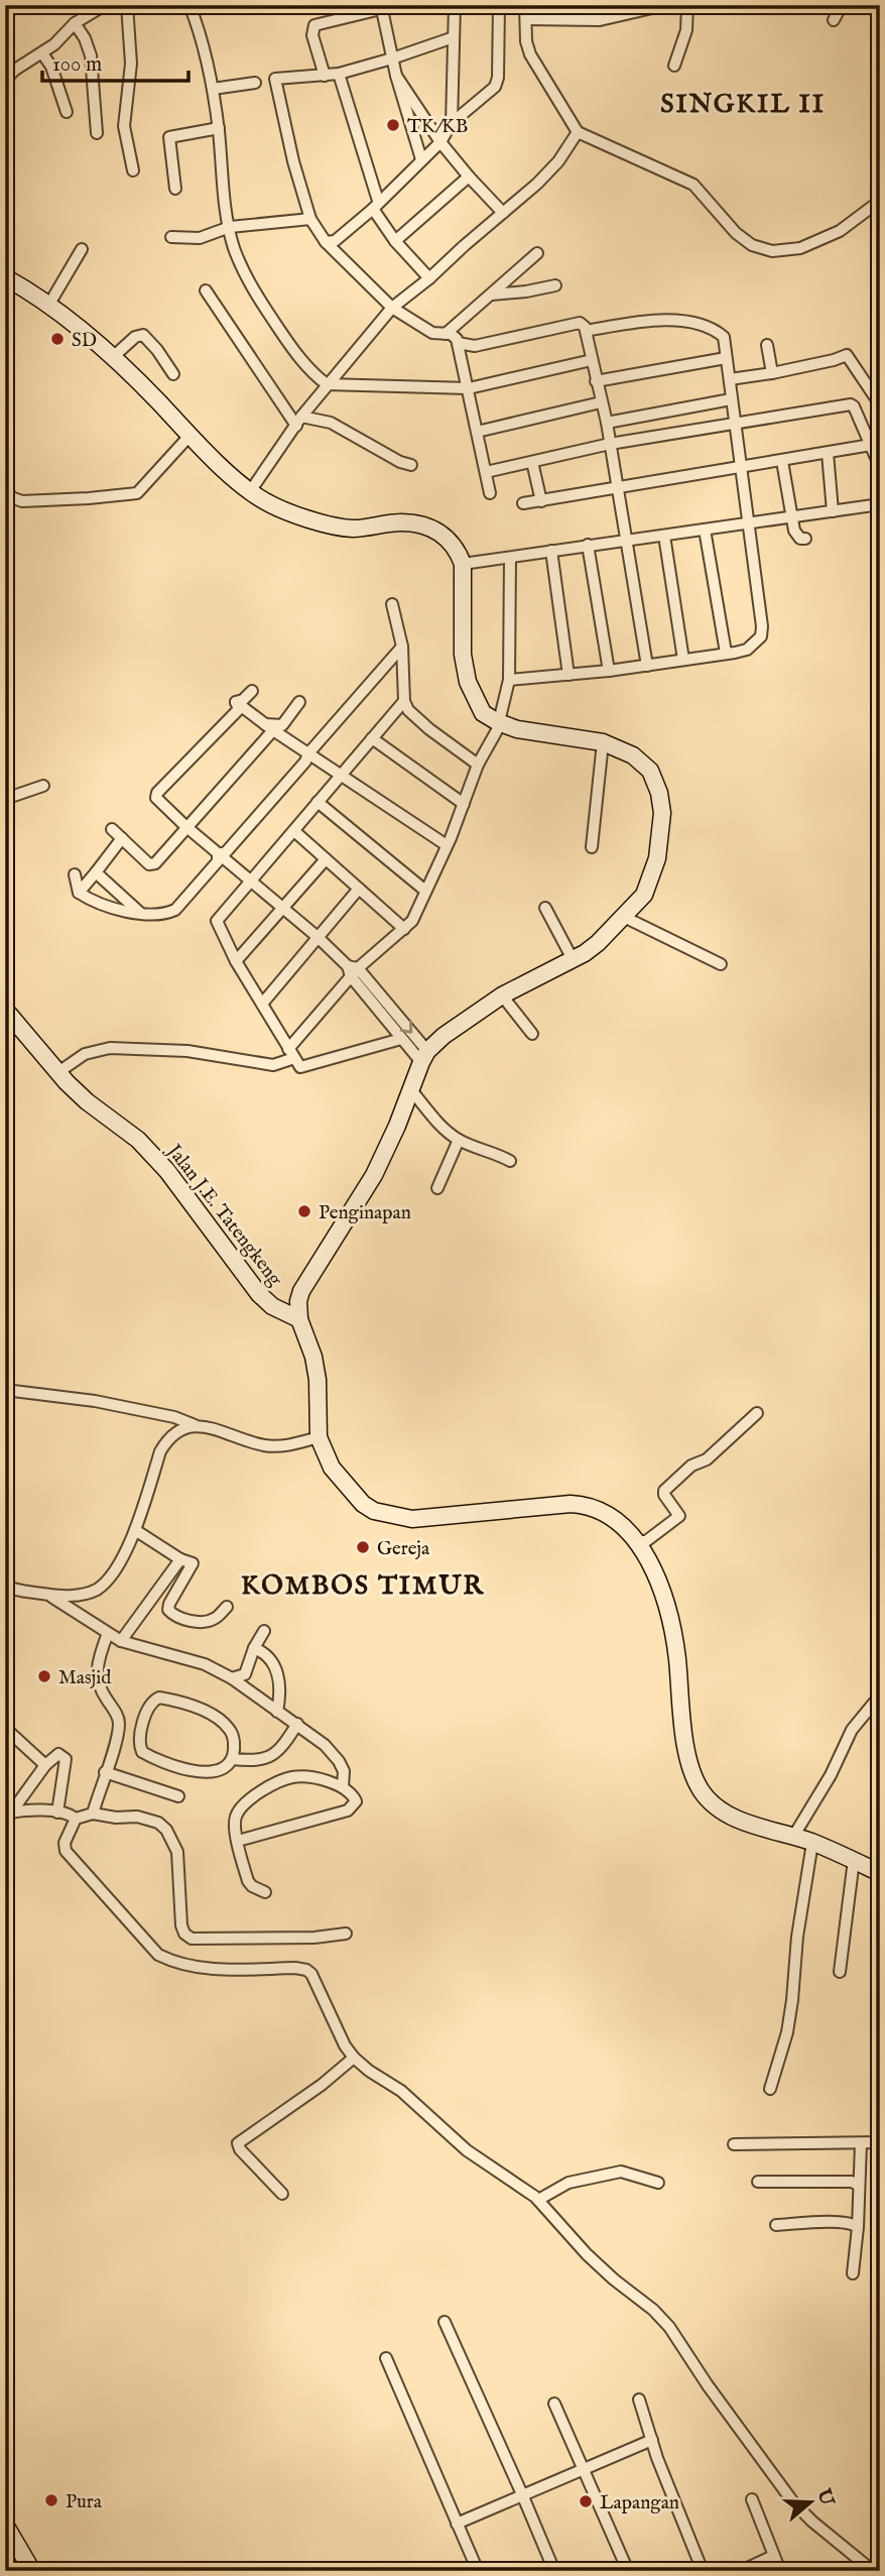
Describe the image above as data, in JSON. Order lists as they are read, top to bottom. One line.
{"streets":{"street":["Jalan J.E. Tatengkeng"]},"districts":["SINGKIL II","KOMBOS TIMUR"],"places":["TK/KB","SD","Penginapan","Gereja","Masjid","Pura","Lapangan"],"scale_bar":"100 m","north":"right"}
